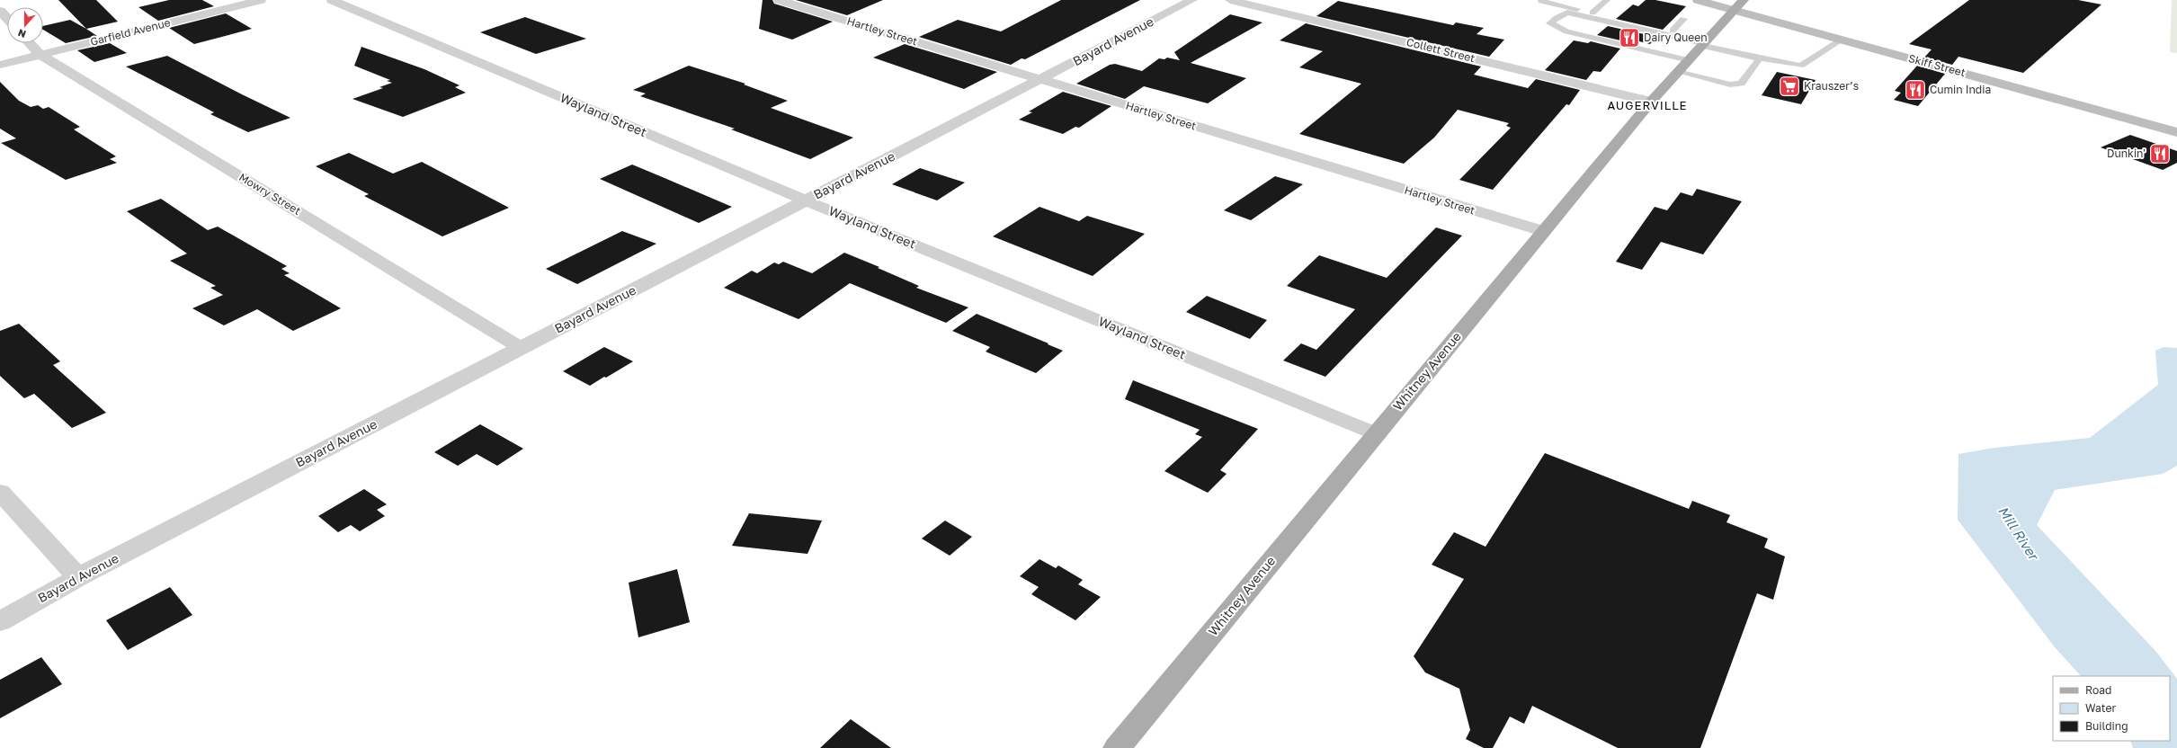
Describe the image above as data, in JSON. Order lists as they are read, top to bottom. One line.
{"streets":{"main road":["Skiff Street","Whitney Avenue"],"street":["Hartley Street","Garfield Avenue","Bayard Avenue","Collett Street","Wayland Street","Mowry Street"]},"crossings":[["Hartley Street","Bayard Avenue"],["Hartley Street","Whitney Avenue"],["Garfield Avenue","Mowry Street"],["Bayard Avenue","Wayland Street"],["Bayard Avenue","Mowry Street"],["Collett Street","Whitney Avenue"],["Skiff Street","Whitney Avenue"],["Wayland Street","Whitney Avenue"]],"districts":["AUGERVILLE"],"water":["Mill River"],"places":{"restaurant":["Dairy Queen","Cumin India","Dunkin'"],"supermarket":["Krauszer’s"]},"legend":["Road","Water","Building"],"north":"bottom"}
